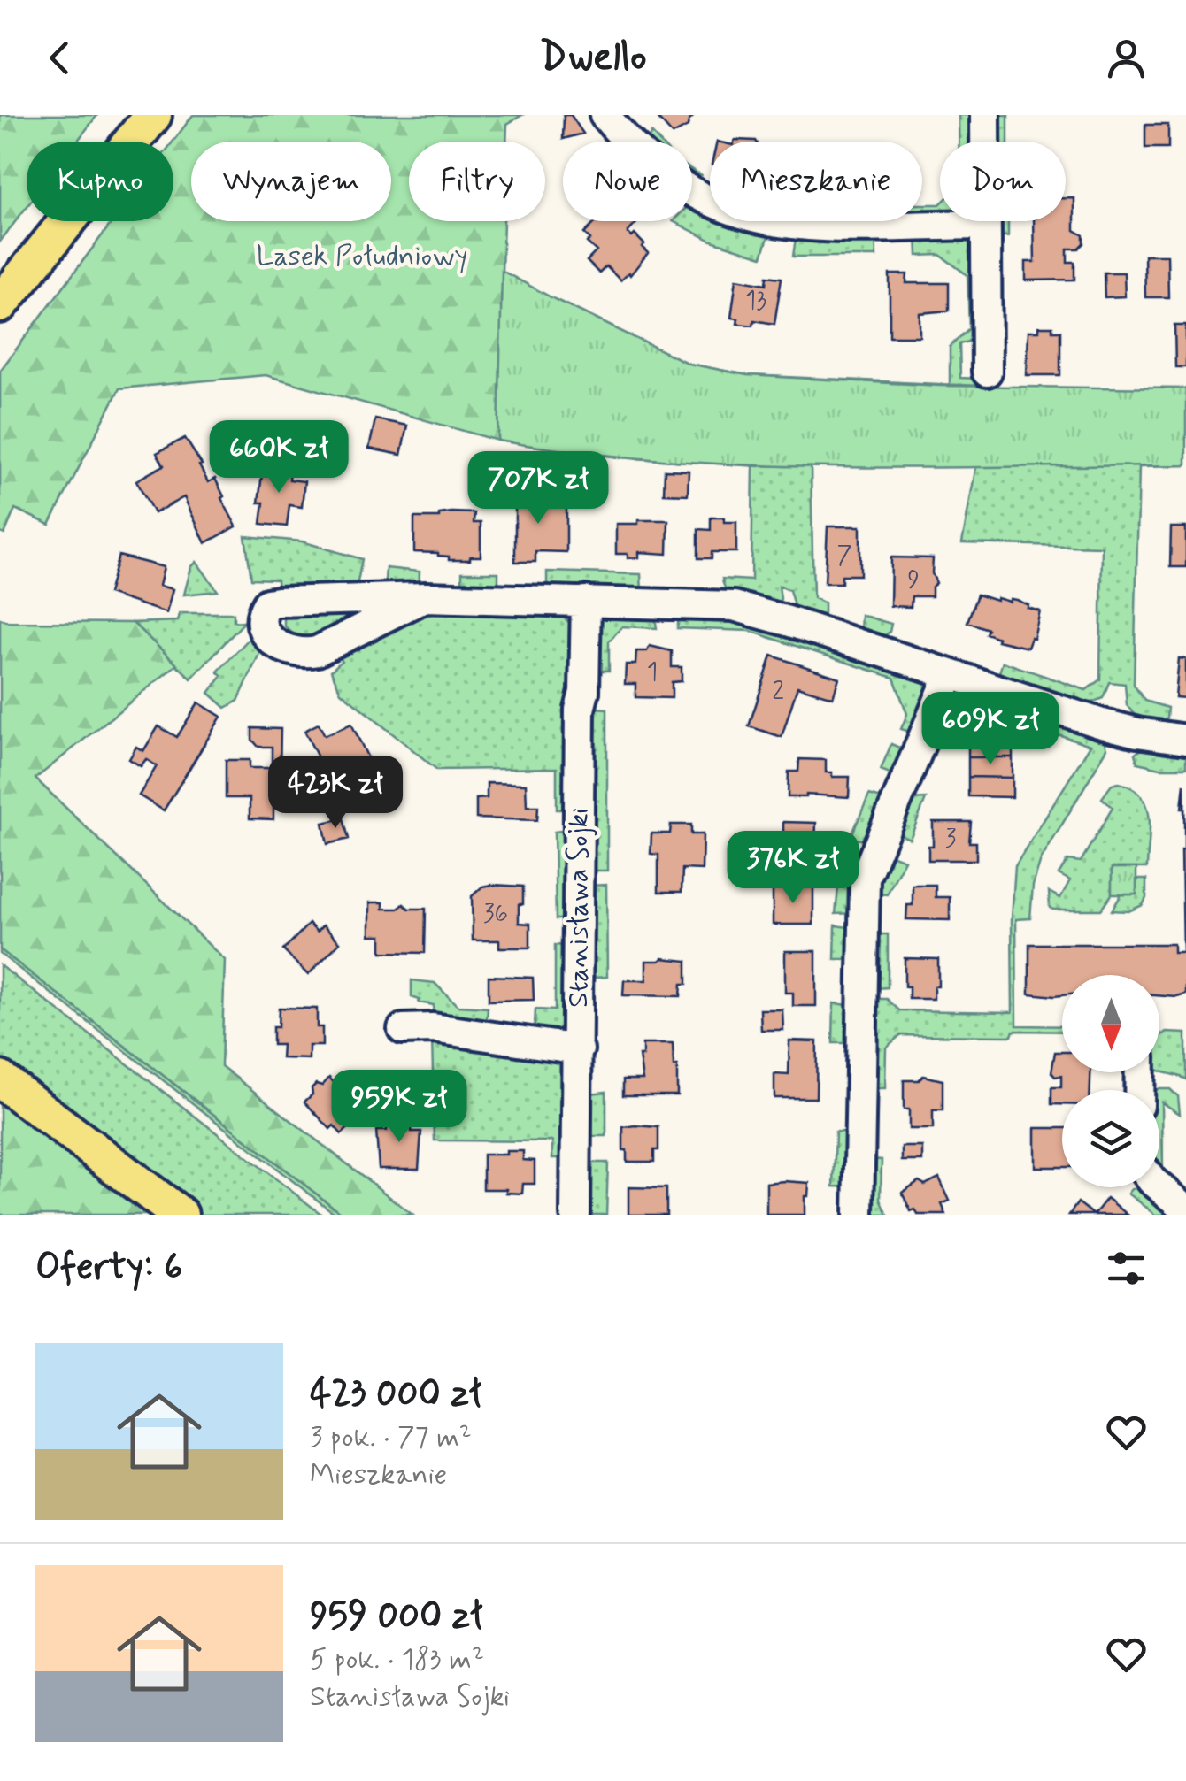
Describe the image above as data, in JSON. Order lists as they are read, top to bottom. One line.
{"streets":{"street":["Stanisława Sojki"]},"parks":["Lasek Południowy"],"house_numbers":["13","7","9","1","2","3","36"],"north":"bottom","page":{"header":"Dwello","chip":["Kupno","Wynajem","Filtry","Nowe","Mieszkanie","Dom"],"price":["660K zł","707K zł","609K zł","423K zł","376K zł","959K zł"],"heading":"Oferty: 6","list":[{"name":"423 000 zł","note":"3 pok. · 77 m² · Mieszkanie"},{"name":"959 000 zł","note":"5 pok. · 183 m² · Stanisława Sojki"}]}}
